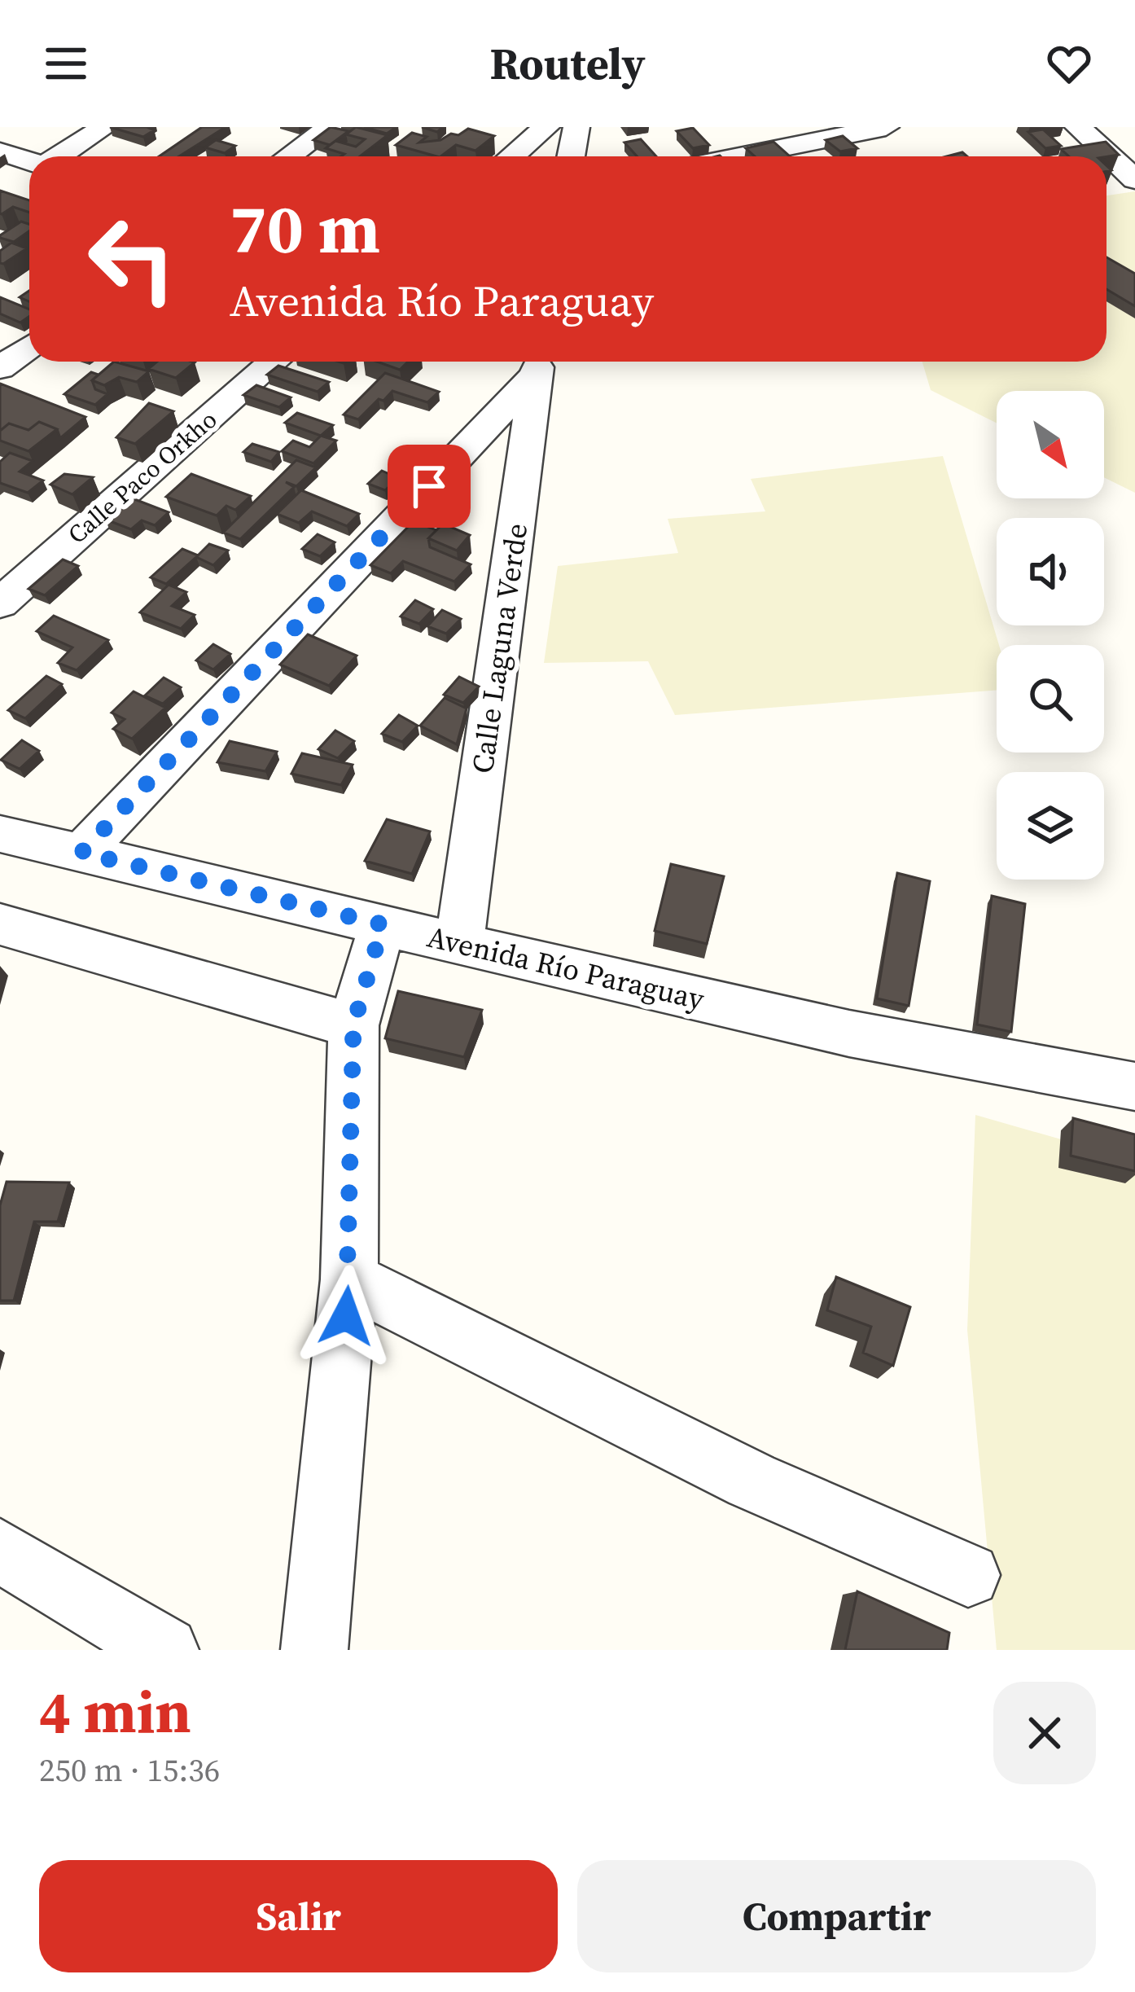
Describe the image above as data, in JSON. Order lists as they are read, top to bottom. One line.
{"streets":{"street":["Calle Paco Orkho","Calle Laguna Verde","Avenida Río Paraguay"]},"crossings":[["Calle Laguna Verde","Avenida Río Paraguay"]],"north":"bottom right","page":{"header":"Routely","turn":["70 m","Avenida Río Paraguay"],"heading":["4 min","250 m · 15:36"],"buttons":["Salir","Compartir"]}}
